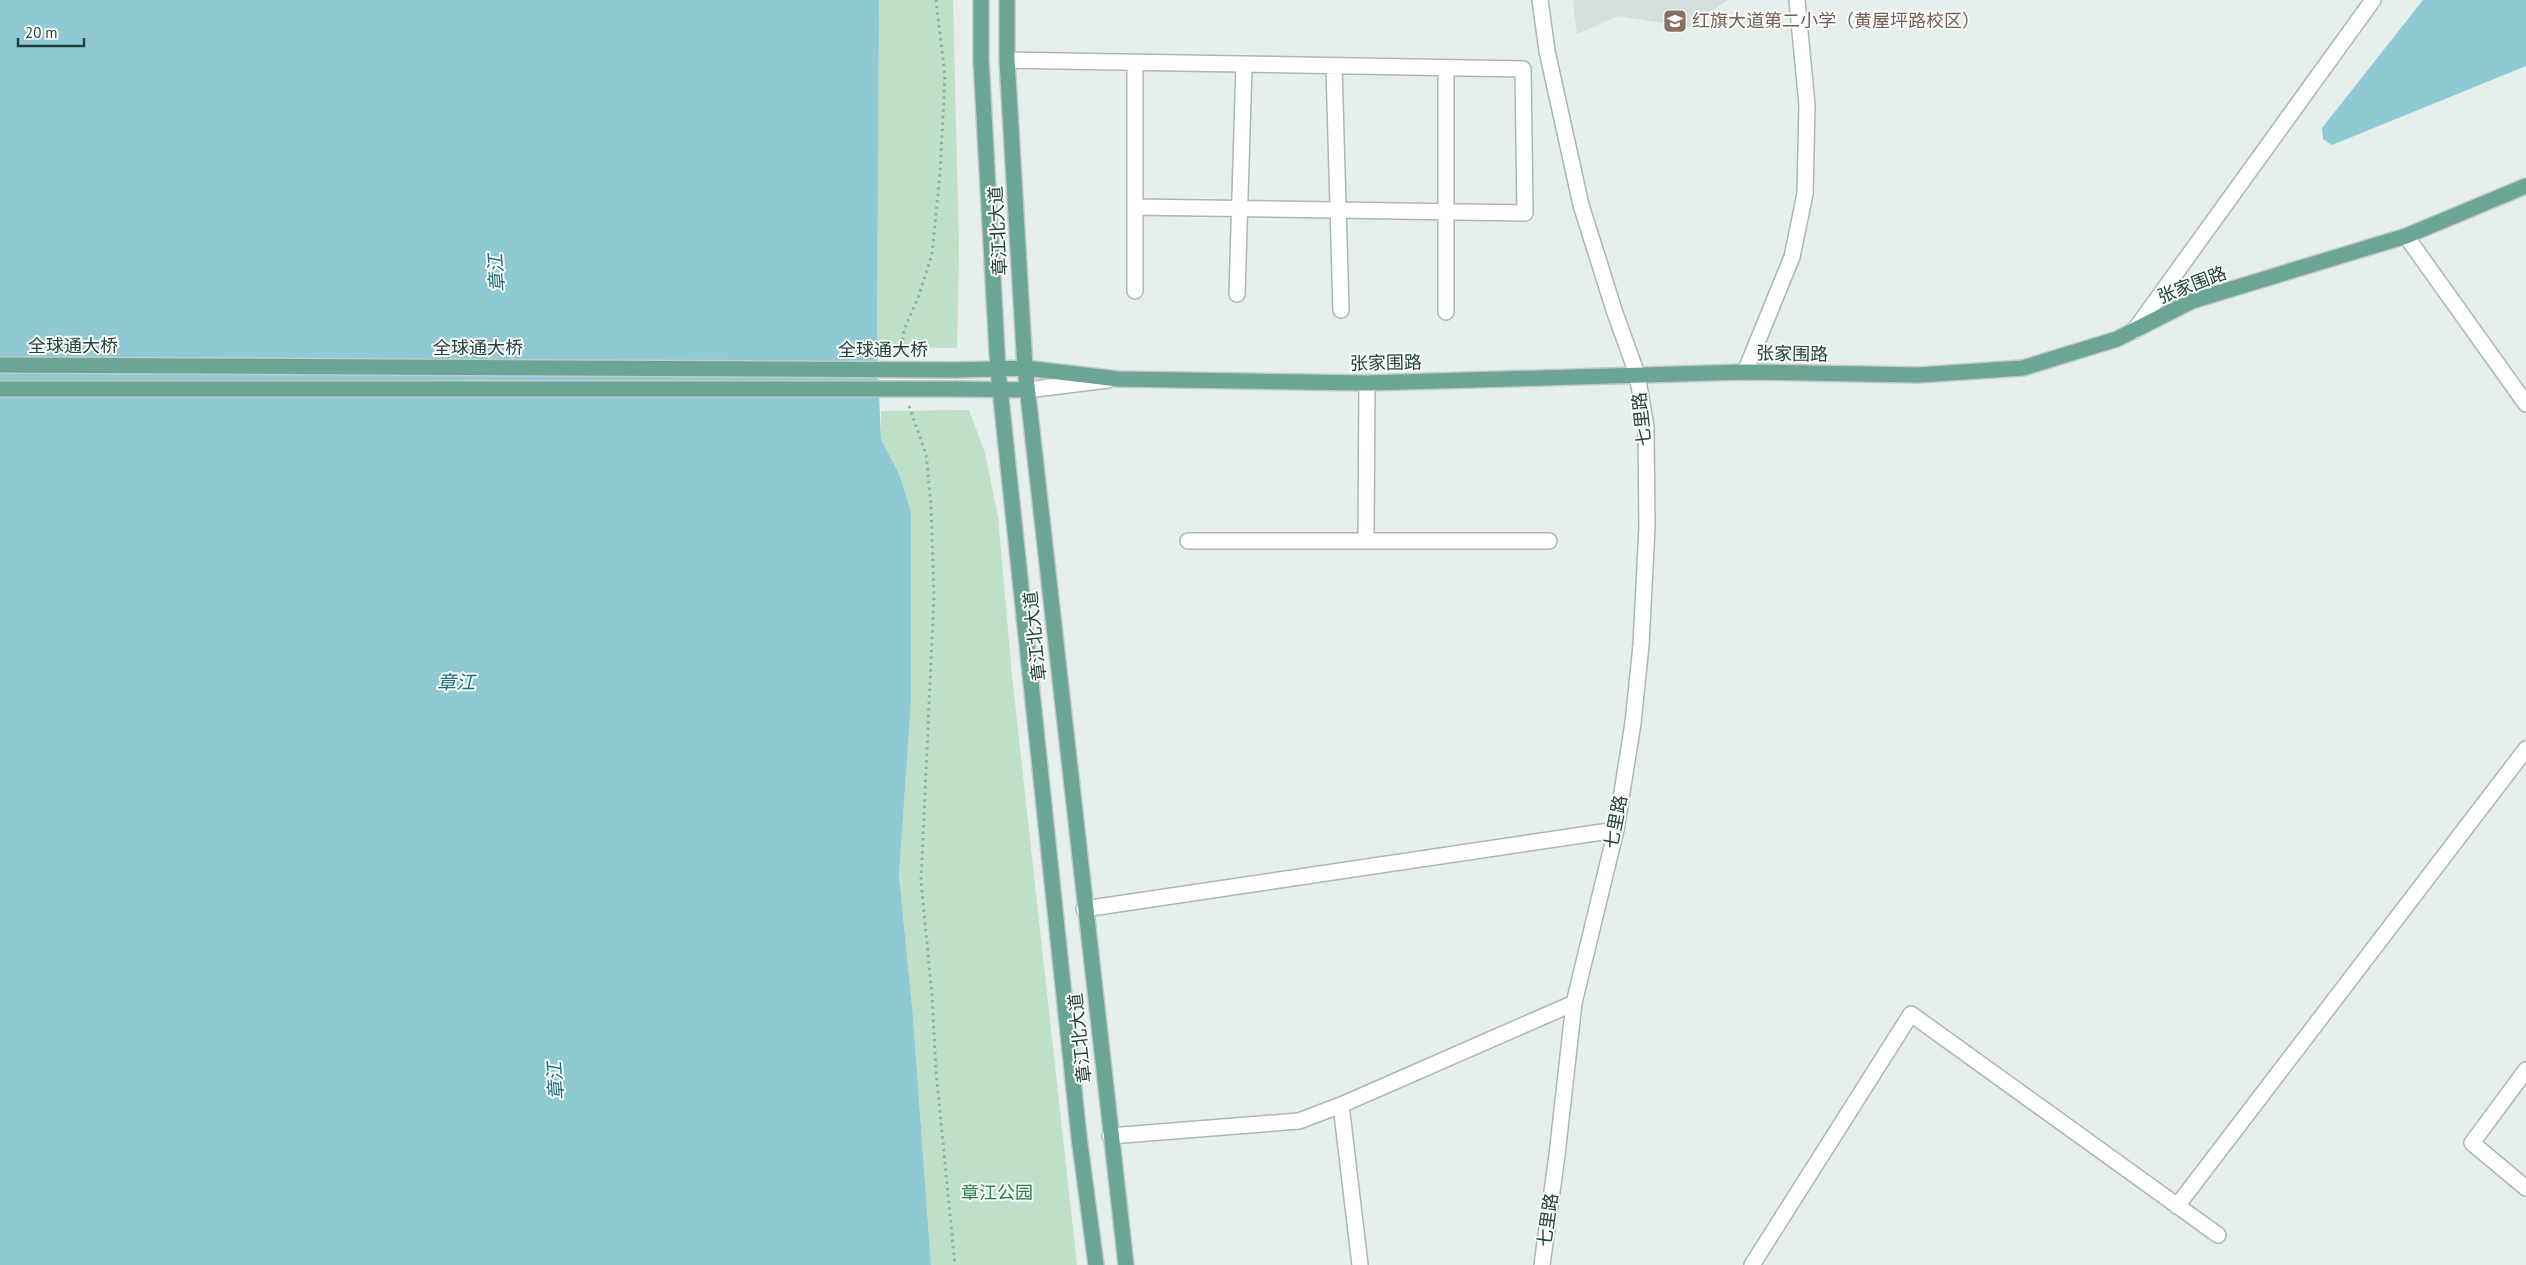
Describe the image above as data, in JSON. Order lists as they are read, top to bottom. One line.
{"streets":{"main road":["章江北大道","张家围路","全球通大桥"],"street":["七里路"]},"crossings":[["章江北大道","张家围路"],["章江北大道","全球通大桥"],["张家围路","全球通大桥"],["张家围路","七里路"]],"water":["章江"],"parks":["章江公园"],"places":{"school or university":["红旗大道第二小学（黄屋坪路校区）"]},"scale_bar":"20 m"}
